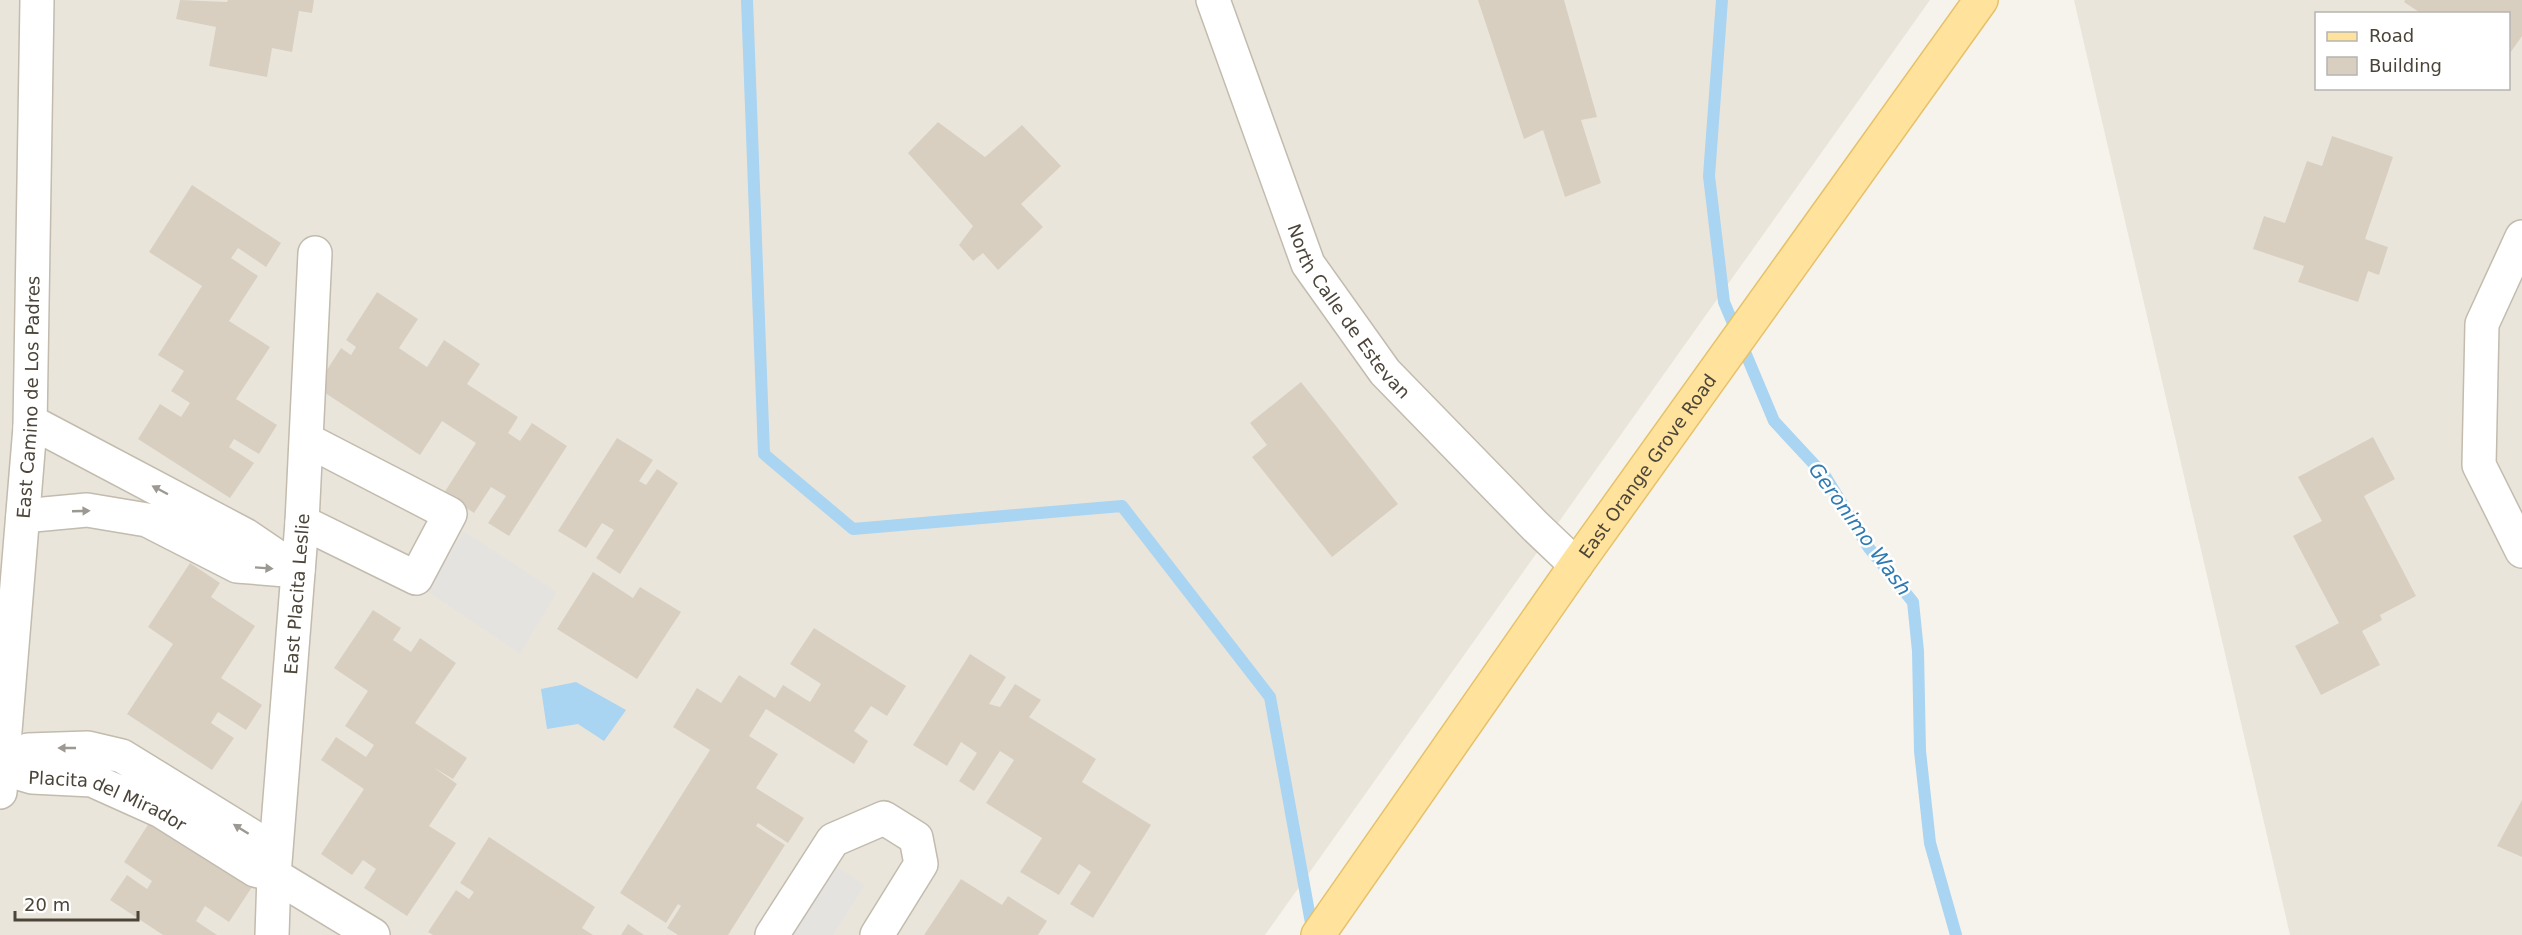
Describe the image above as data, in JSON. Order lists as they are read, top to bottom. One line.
{"streets":{"main road":["East Orange Grove Road"],"street":["North Calle de Estevan","East Camino de Los Padres","East Placita Leslie","Placita del Mirador"]},"crossings":[["North Calle de Estevan","East Orange Grove Road"],["East Camino de Los Padres","Placita del Mirador"],["East Placita Leslie","Placita del Mirador"]],"water":["Geronimo Wash"],"legend":["Road","Building"],"scale_bar":"20 m"}
